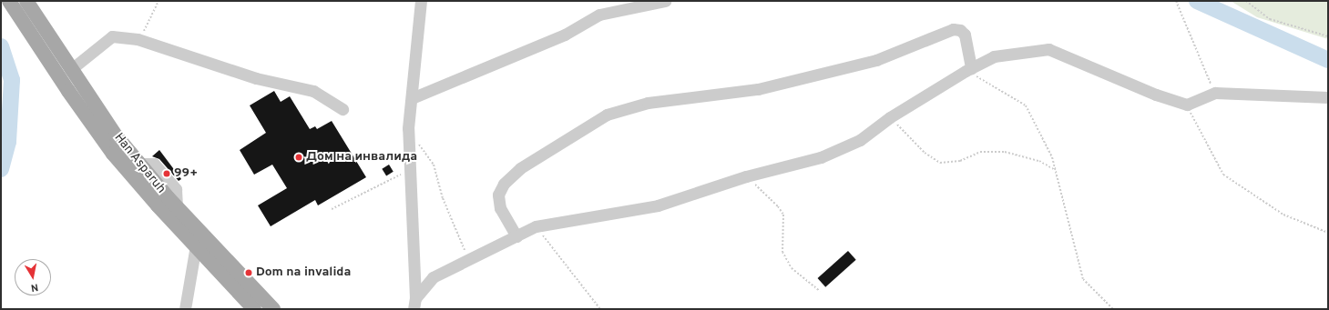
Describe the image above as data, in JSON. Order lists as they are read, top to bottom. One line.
{"streets":{"main road":["Han Asparuh"]},"places":["Дом на инвалида","99+","Dom na invalida"],"north":"bottom"}
